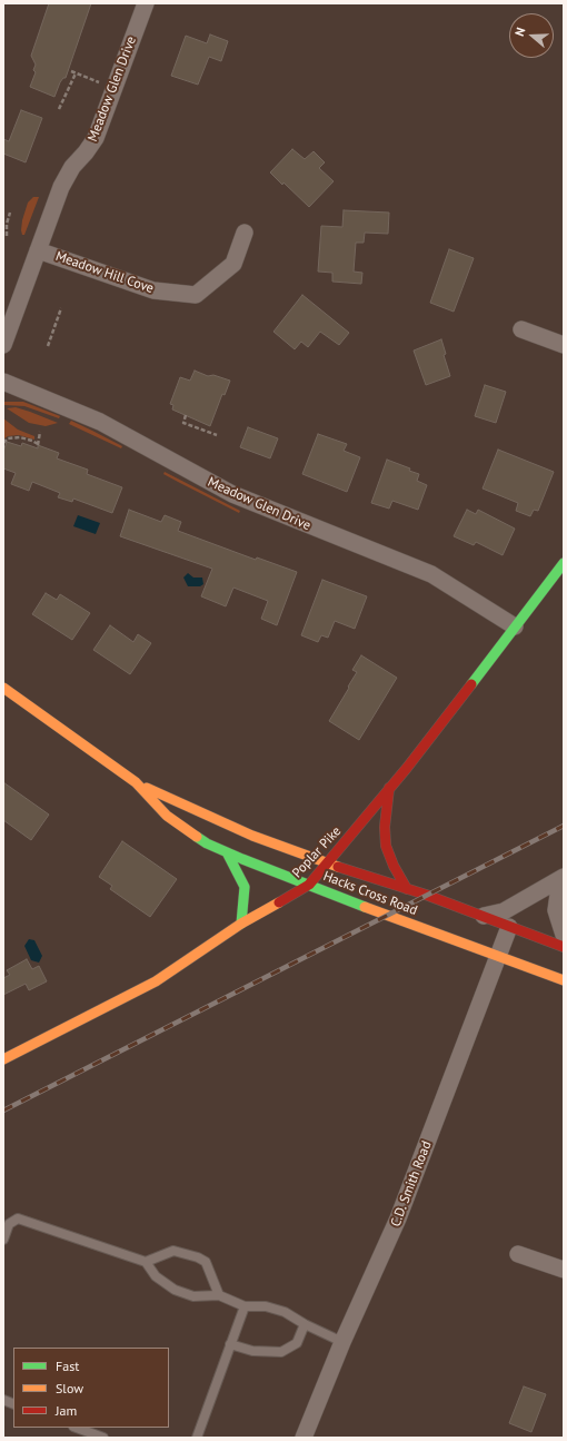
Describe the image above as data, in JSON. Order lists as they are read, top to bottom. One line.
{"streets":{"main road":["Poplar Pike","Hacks Cross Road"],"street":["Meadow Glen Drive","Meadow Hill Cove","C.D. Smith Road"]},"crossings":[["Meadow Glen Drive","Meadow Hill Cove"],["Meadow Glen Drive","Poplar Pike"],["Poplar Pike","Hacks Cross Road"],["Hacks Cross Road","C.D. Smith Road"]],"legend":["Fast","Slow","Jam"],"north":"left"}
